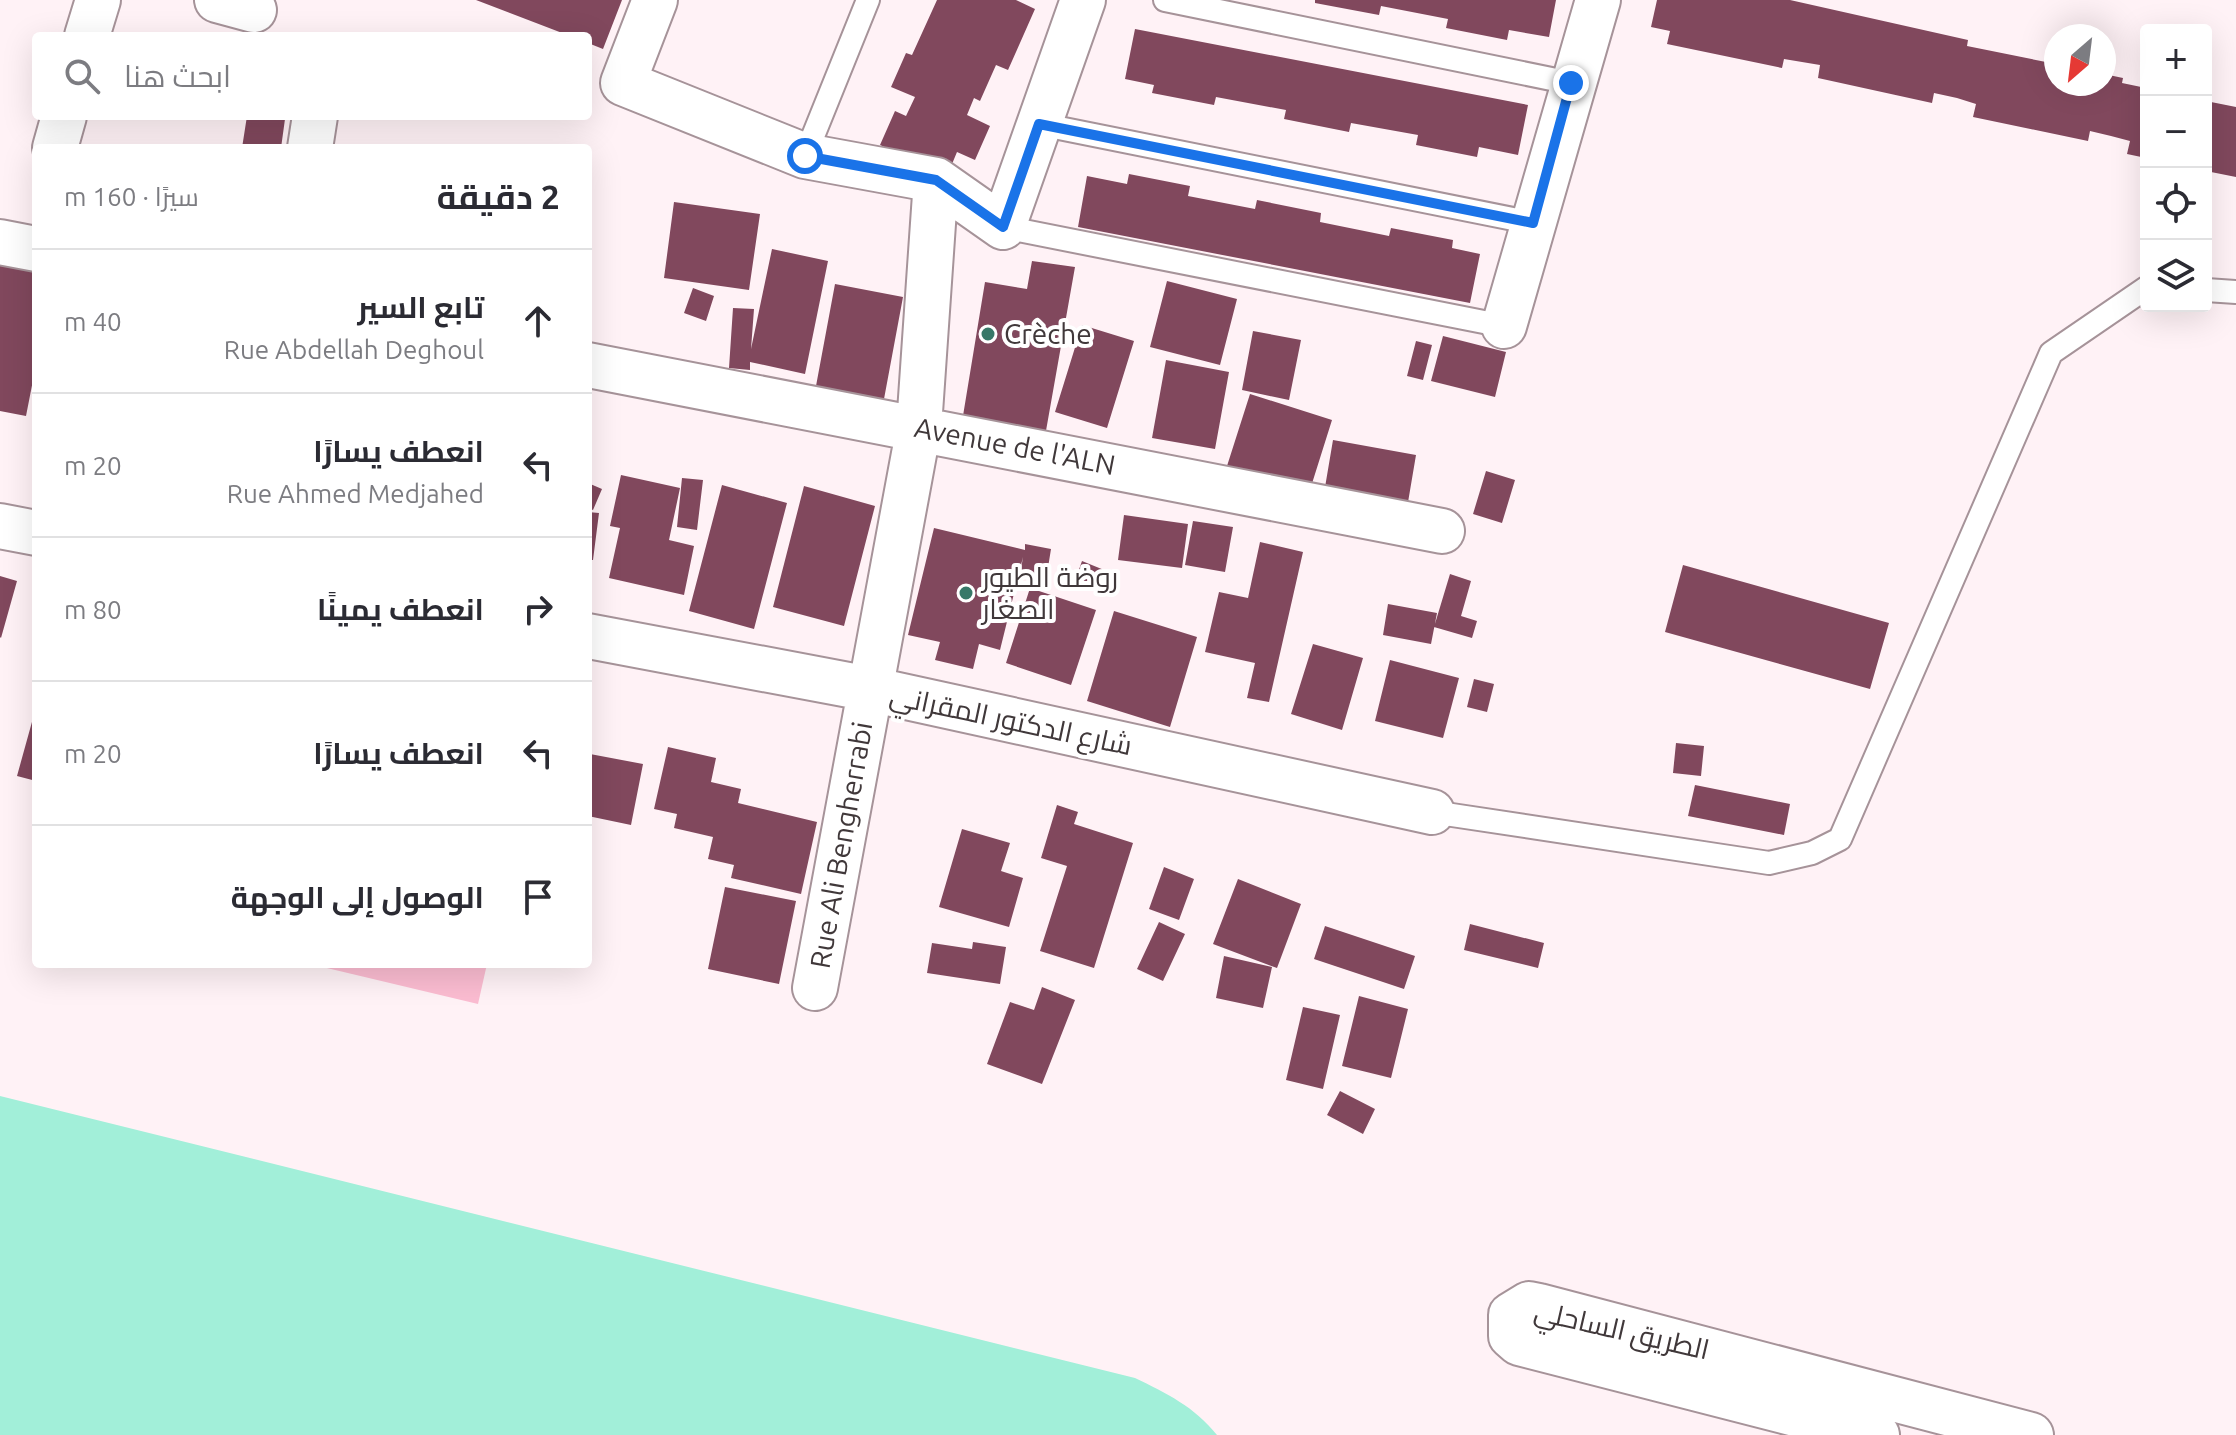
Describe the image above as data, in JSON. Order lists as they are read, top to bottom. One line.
{"streets":{"street":["Avenue de l'ALN","شارع الدكتور المقراني","Rue Ali Bengherrabi","الطريق الساحلي"]},"crossings":[["Avenue de l'ALN","Rue Ali Bengherrabi"],["شارع الدكتور المقراني","Rue Ali Bengherrabi"]],"places":["Crèche","روضة الطيور الصغار"],"north":"bottom left","page":{"map_buttons":["+","−"],"search":"ابحث هنا","heading":["2 دقيقة","سيرًا · 160 m"],"list":[["تابع السير","Rue Abdellah Deghoul","40 m"],["انعطف يسارًا","Rue Ahmed Medjahed","20 m"],["انعطف يمينًا","80 m"],["انعطف يسارًا","20 m"],"الوصول إلى الوجهة"]}}
